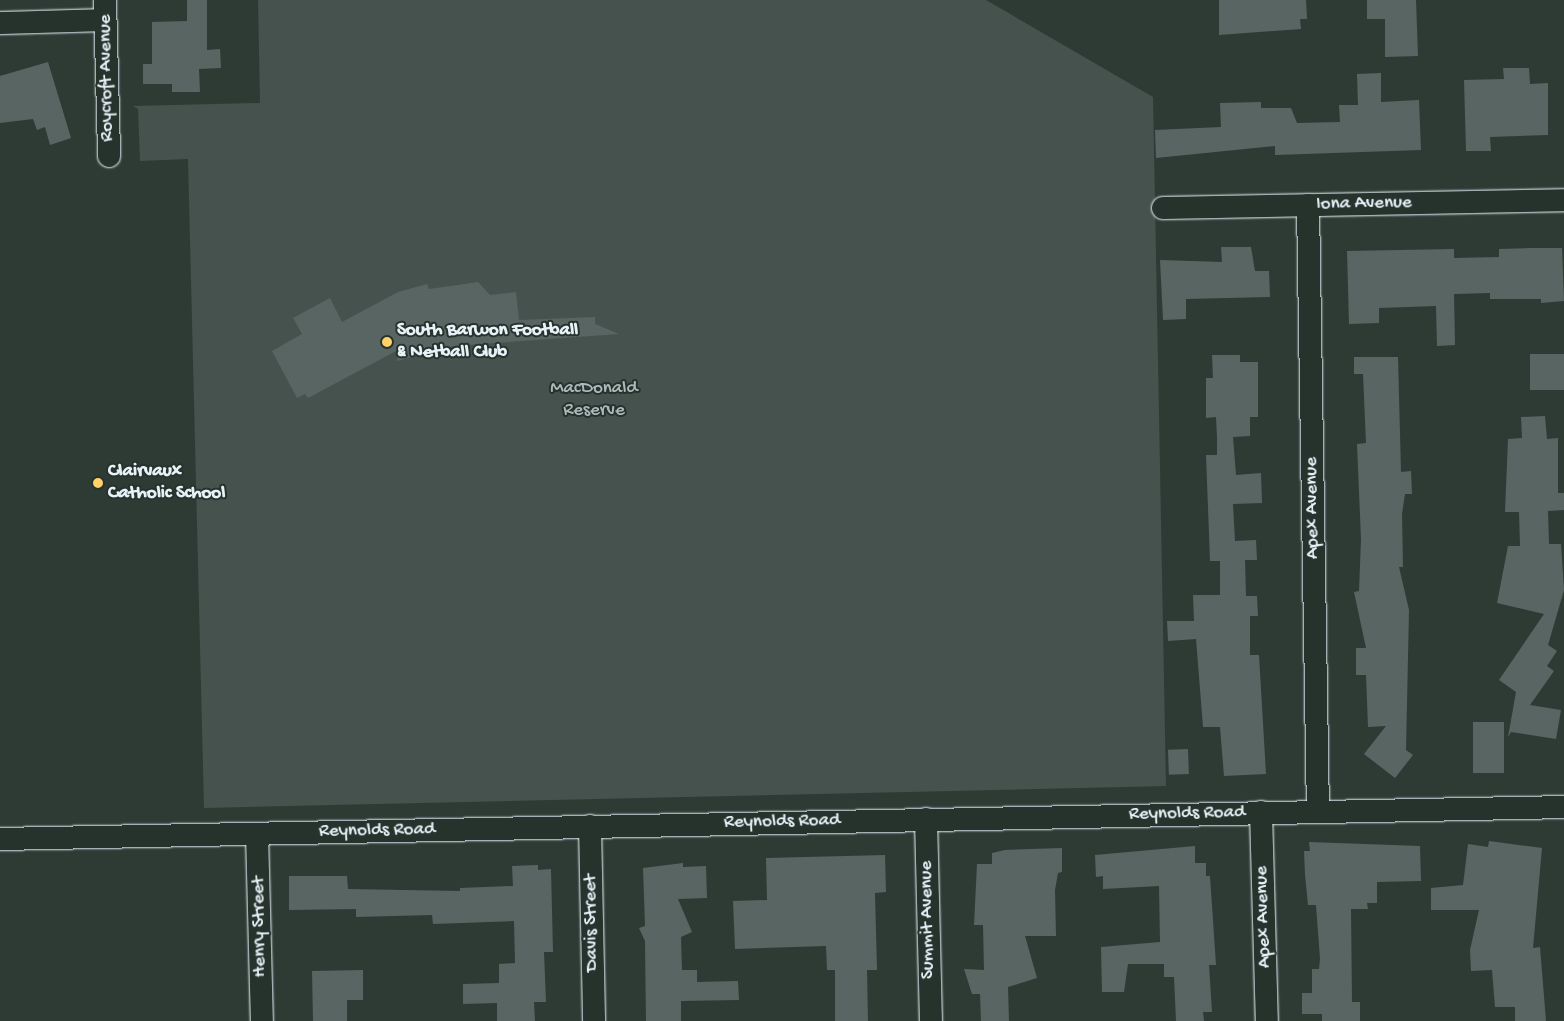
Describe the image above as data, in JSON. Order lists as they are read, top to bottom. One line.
{"streets":{"street":["Roycroft Avenue","Iona Avenue","Apex Avenue","Reynolds Road","Summit Avenue","Davis Street","Henry Street"]},"crossings":[["Iona Avenue","Apex Avenue"],["Apex Avenue","Reynolds Road"],["Reynolds Road","Summit Avenue"],["Reynolds Road","Davis Street"],["Reynolds Road","Henry Street"]],"parks":["MacDonald Reserve"],"places":["South Barwon Football & Netball Club","Clairvaux Catholic School"]}
